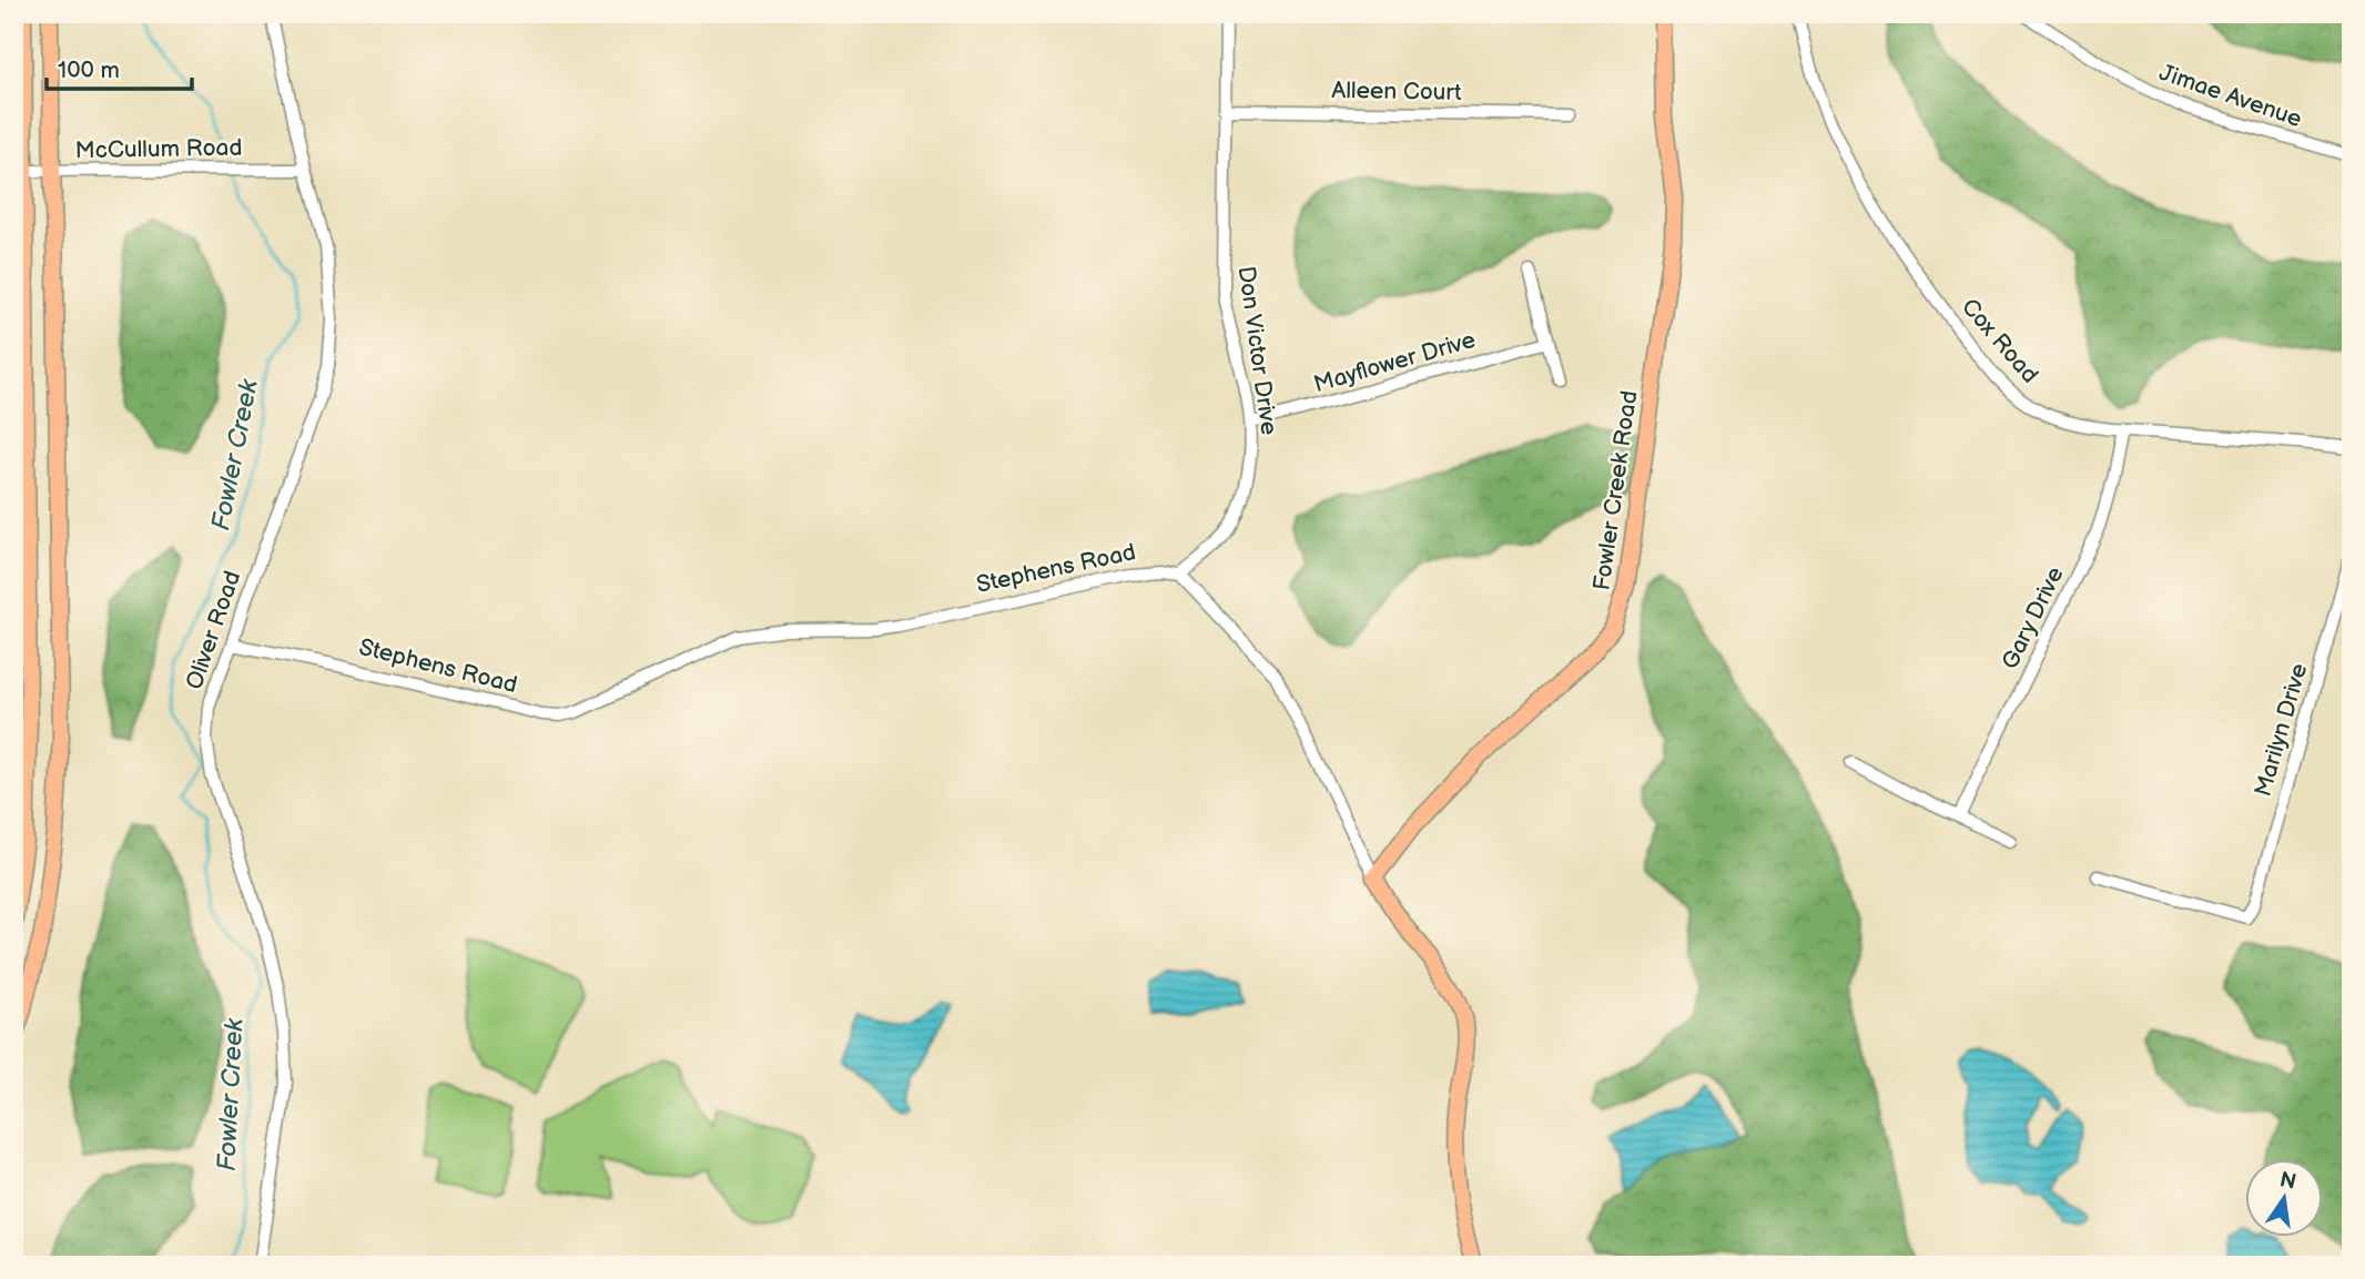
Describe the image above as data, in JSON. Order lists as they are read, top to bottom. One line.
{"streets":{"main road":["Fowler Creek Road"],"street":["Alleen Court","Jimae Avenue","McCullum Road","Cox Road","Don Victor Drive","Mayflower Drive","Stephens Road","Gary Drive","Oliver Road","Marilyn Drive"]},"crossings":[["Alleen Court","Don Victor Drive"],["McCullum Road","Oliver Road"],["Cox Road","Gary Drive"],["Don Victor Drive","Mayflower Drive"],["Don Victor Drive","Stephens Road"],["Stephens Road","Oliver Road"]],"water":["Fowler Creek"],"scale_bar":"100 m","north":"top"}
